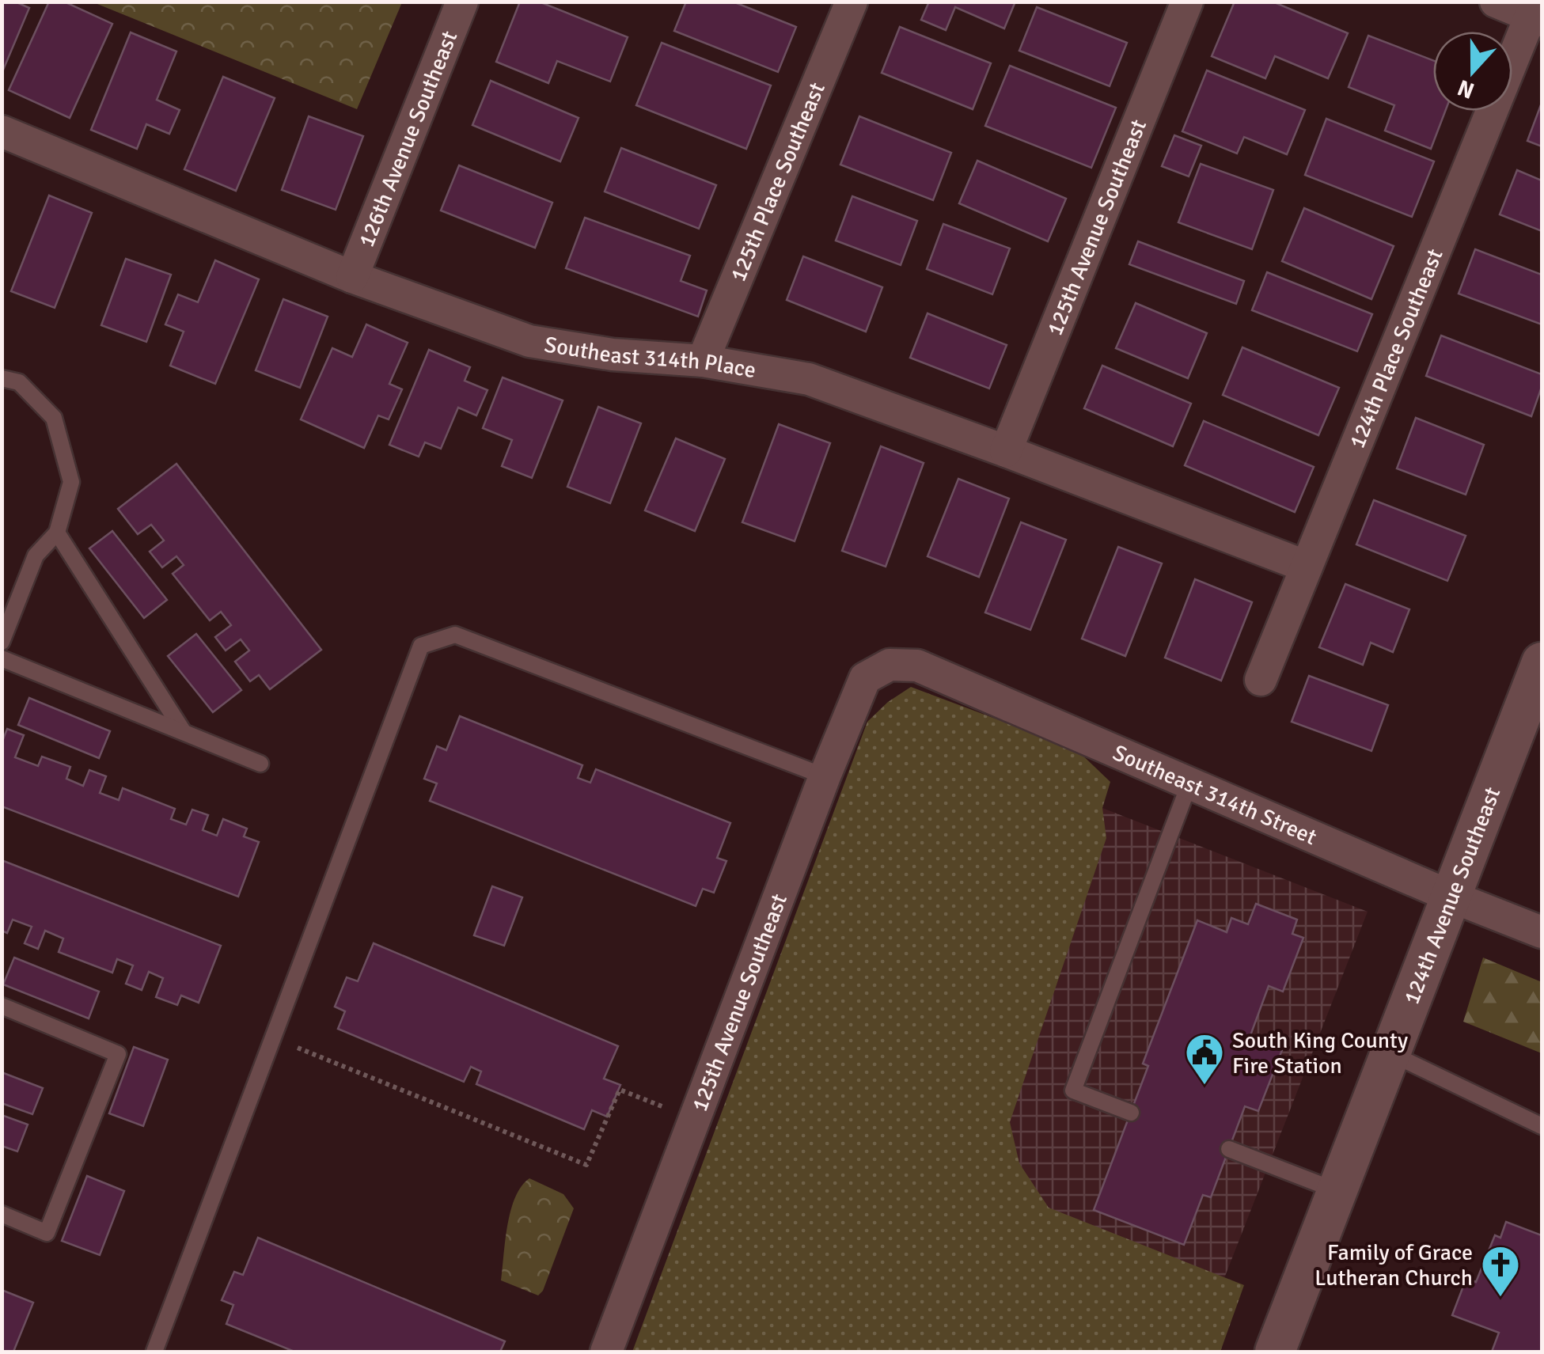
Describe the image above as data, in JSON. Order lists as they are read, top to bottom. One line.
{"streets":{"street":["126th Avenue Southeast","125th Place Southeast","125th Avenue Southeast","124th Place Southeast","Southeast 314th Place","Southeast 314th Street","124th Avenue Southeast"]},"crossings":[["126th Avenue Southeast","Southeast 314th Place"],["125th Place Southeast","Southeast 314th Place"],["125th Avenue Southeast","Southeast 314th Place"],["125th Avenue Southeast","Southeast 314th Street"],["124th Place Southeast","Southeast 314th Place"],["Southeast 314th Street","124th Avenue Southeast"]],"places":{"public building":["South King County Fire Station"],"church":["Family of Grace Lutheran Church"]},"north":"bottom"}
